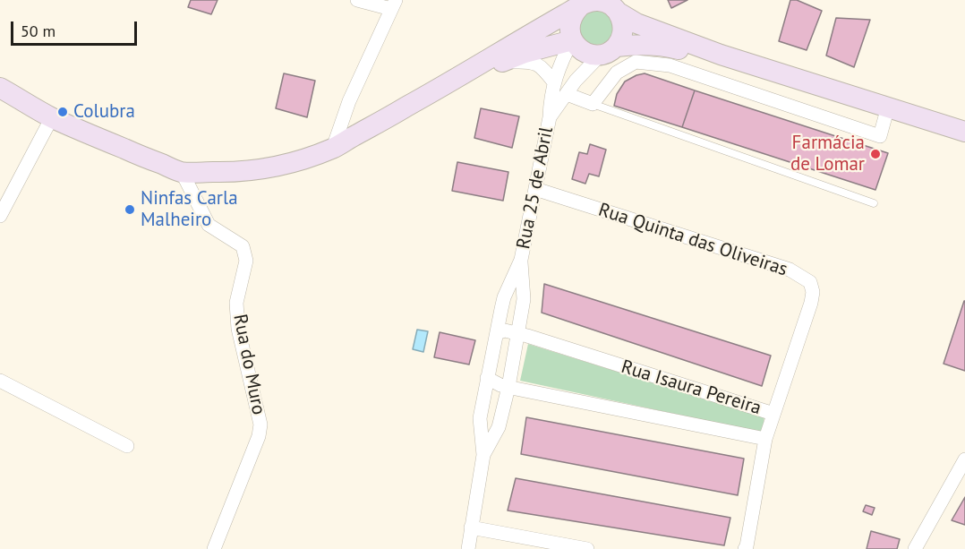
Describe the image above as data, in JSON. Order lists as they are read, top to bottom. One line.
{"streets":{"street":["Rua 25 de Abril","Rua Quinta das Oliveiras","Rua do Muro","Rua Isaura Pereira"]},"crossings":[["Rua 25 de Abril","Rua Quinta das Oliveiras"],["Rua 25 de Abril","Rua Isaura Pereira"],["Rua Quinta das Oliveiras","Rua Isaura Pereira"]],"places":["Colubra","Farmácia de Lomar","Ninfas Carla Malheiro"],"scale_bar":"50 m"}
